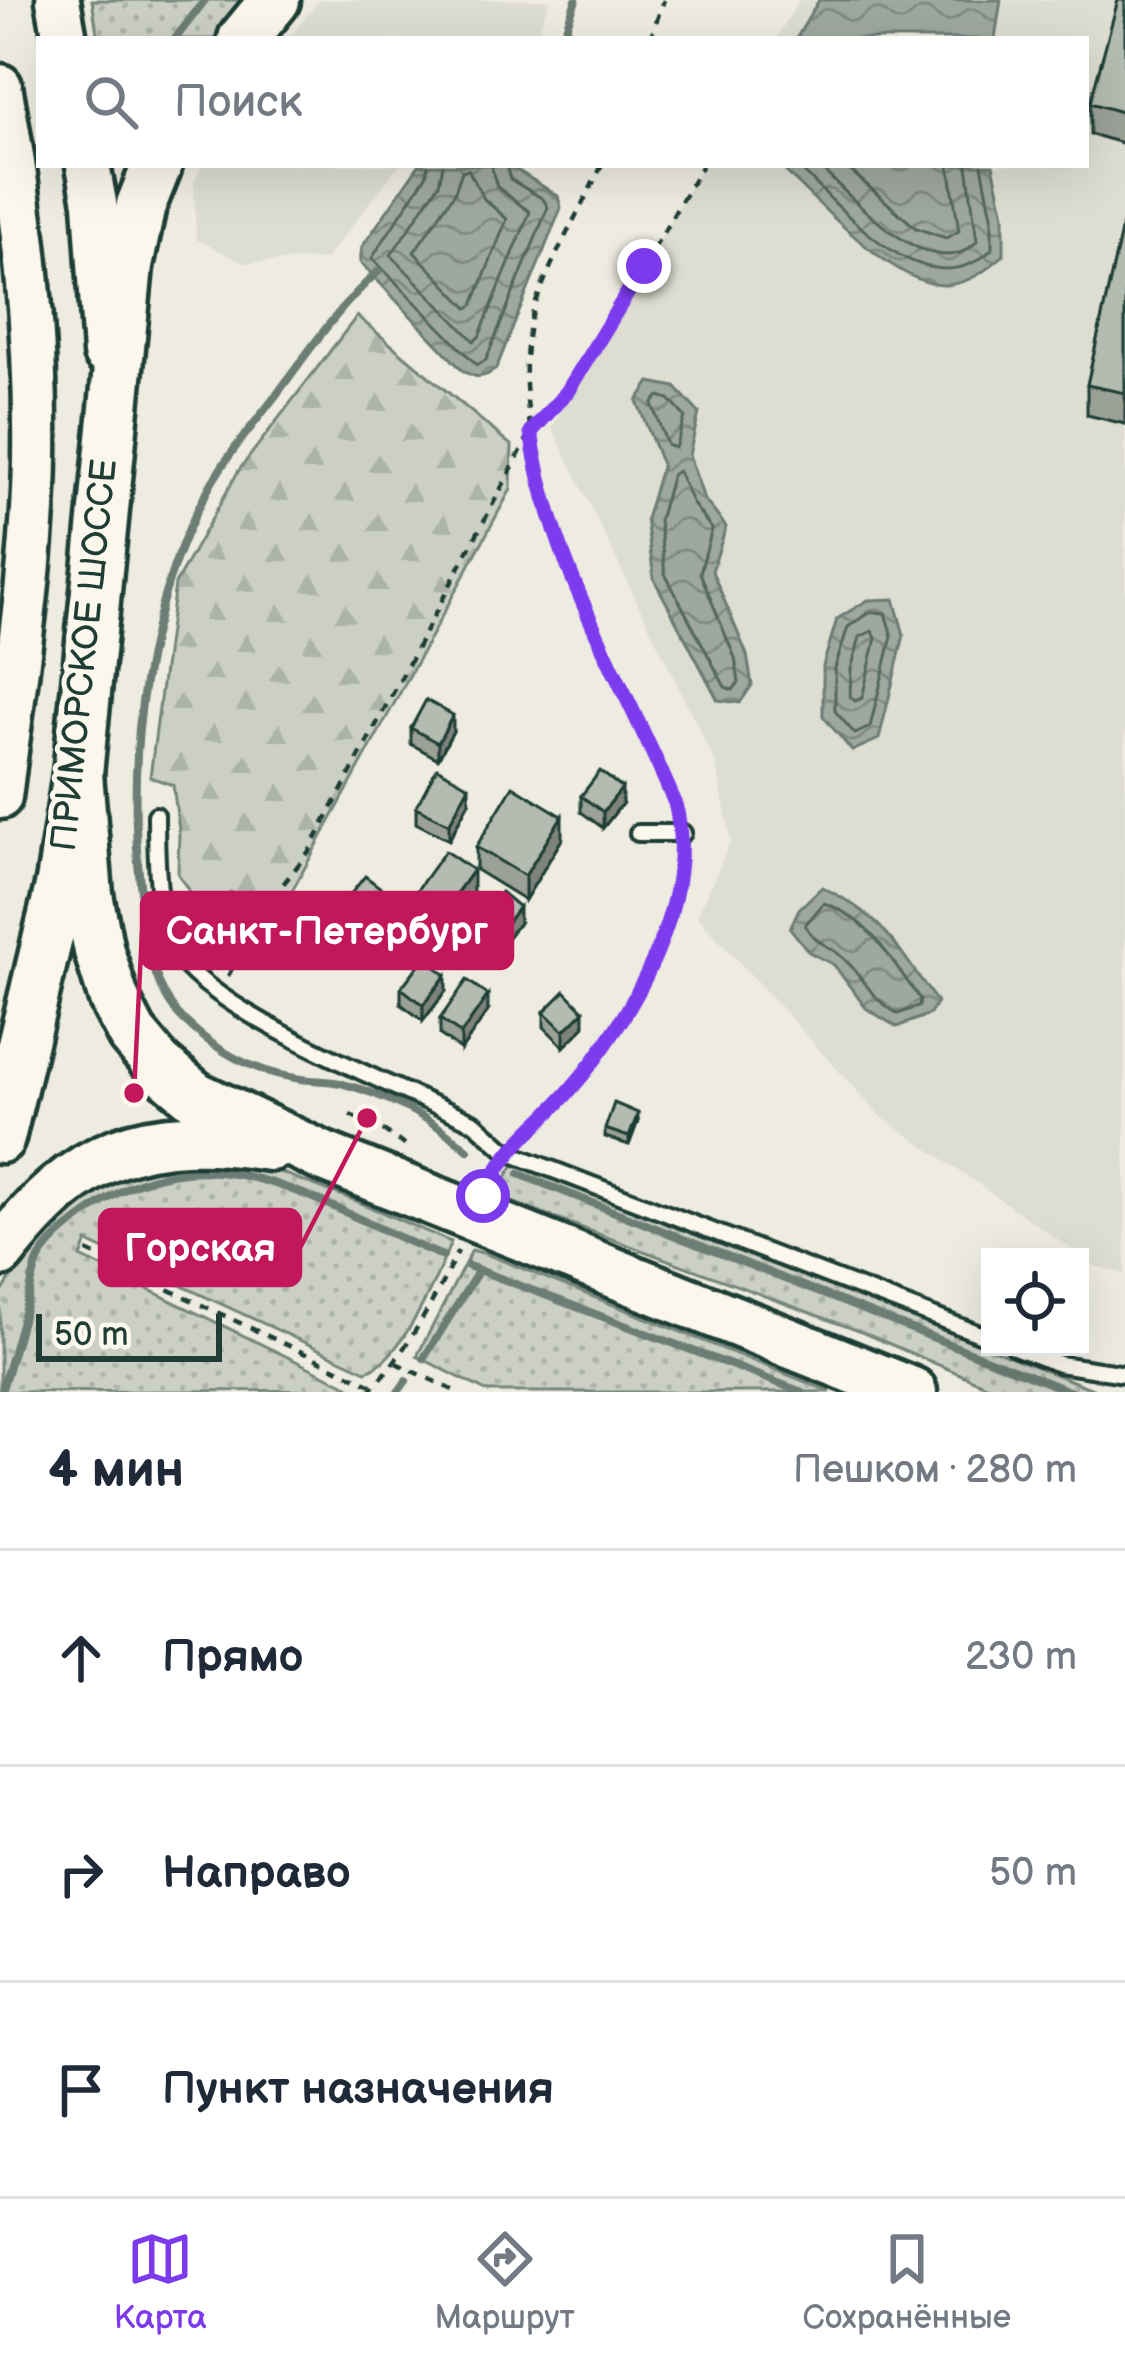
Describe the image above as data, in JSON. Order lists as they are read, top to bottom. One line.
{"streets":{"highway":["ПРИМОРСКОЕ ШОССЕ"]},"places":["Санкт-Петербург","Горская"],"scale_bar":"50 m","page":{"search":"Поиск","scale":"50 m","heading":["4 мин","Пешком · 280 m"],"list":[["Прямо","230 m"],["Направо","50 m"],"Пункт назначения"],"nav":["Карта","Маршрут","Сохранённые"]}}
